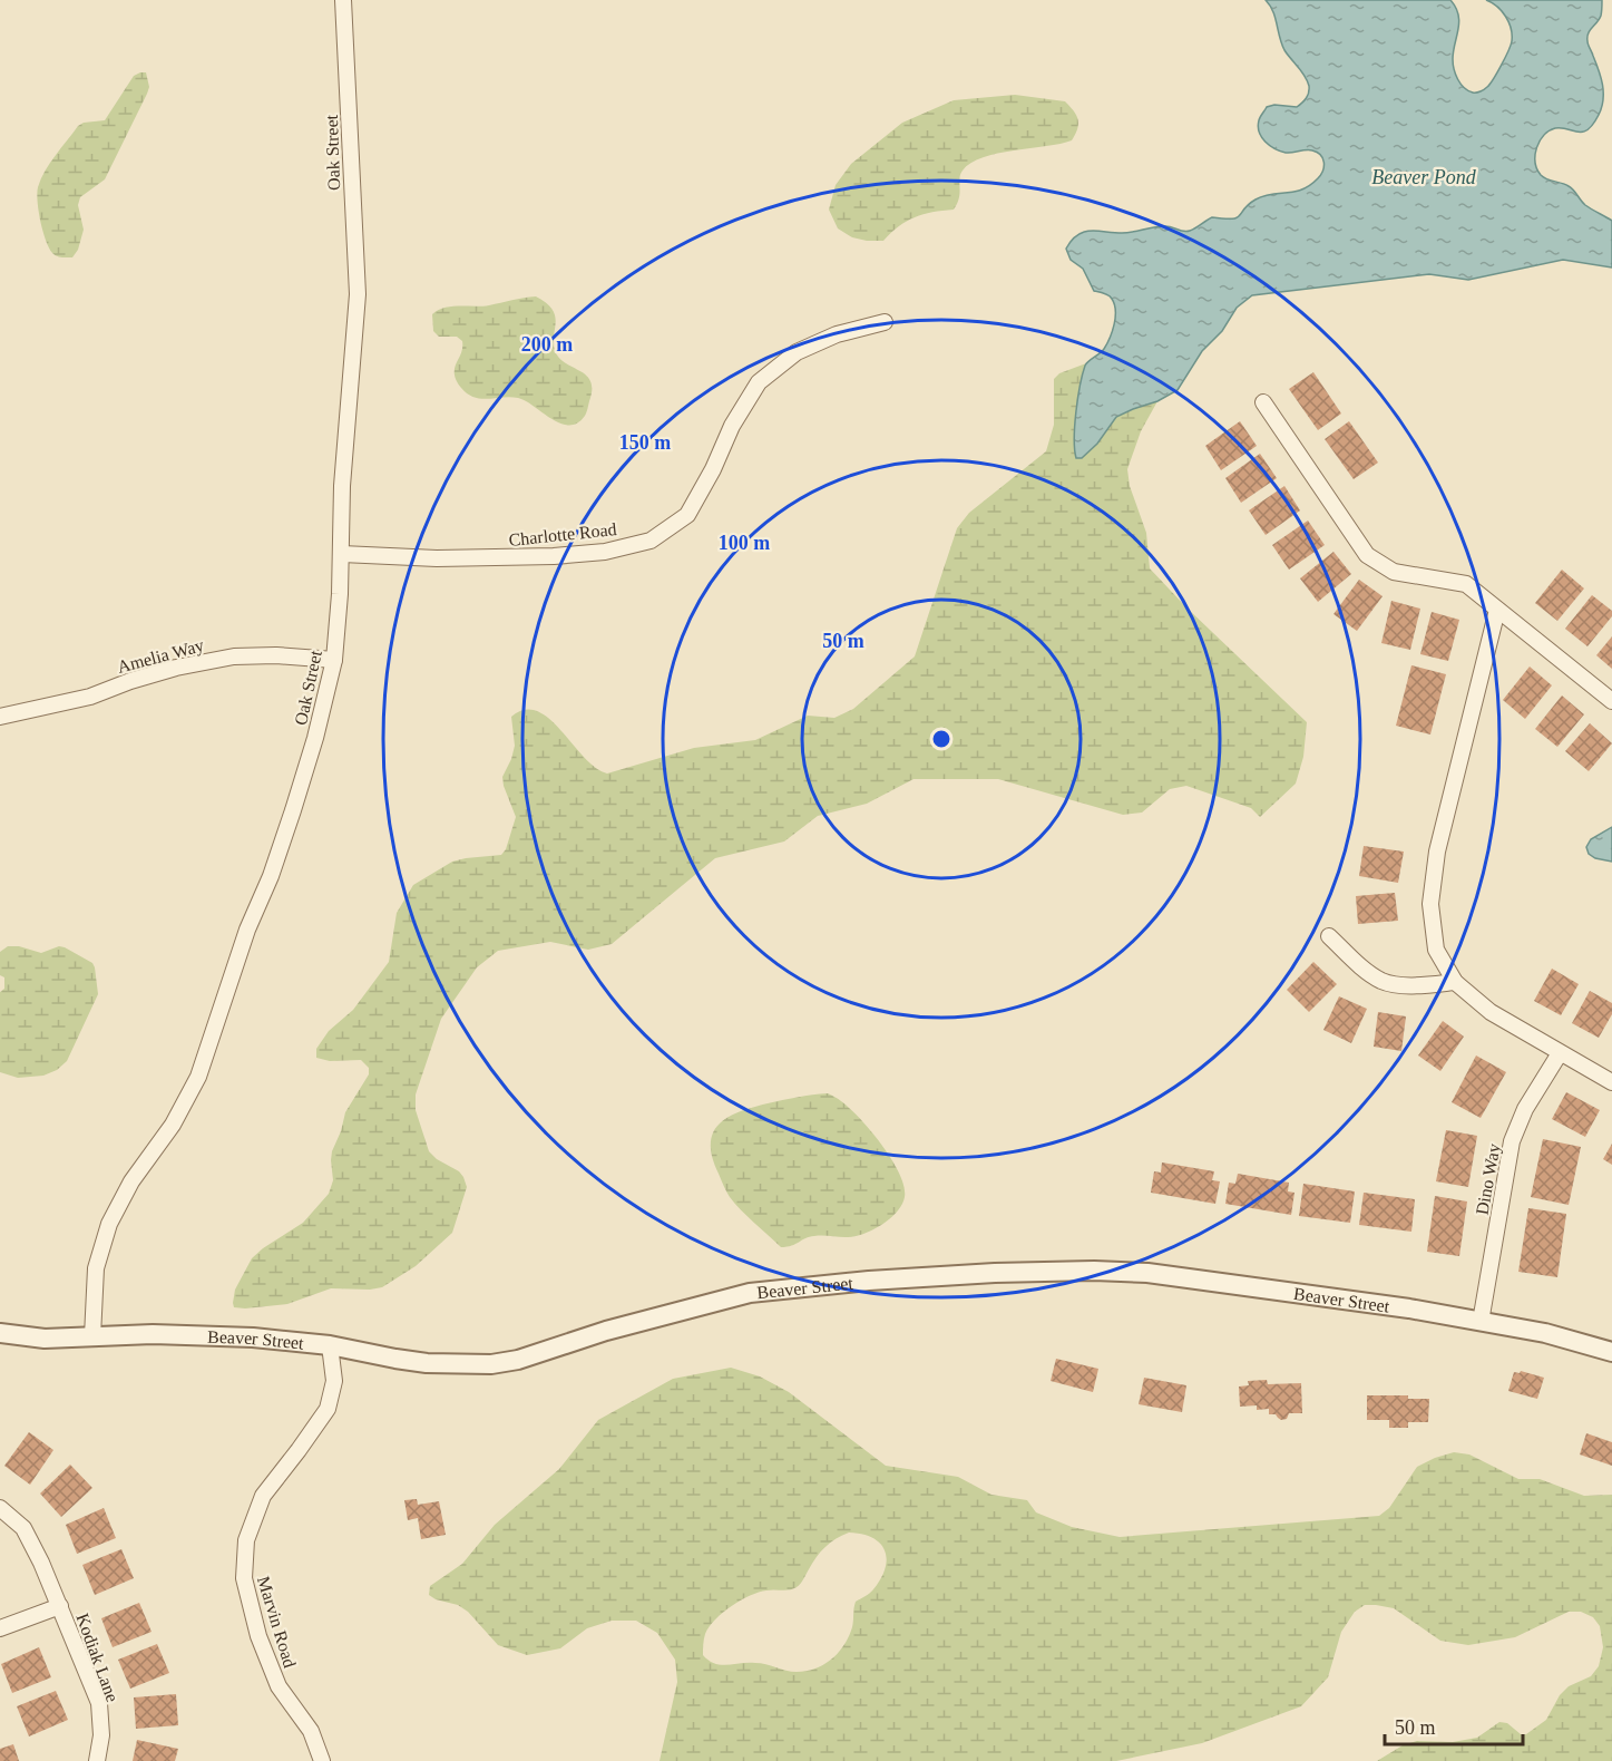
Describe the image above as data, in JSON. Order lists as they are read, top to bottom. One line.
{"streets":{"street":["Oak Street","Charlotte Road","Amelia Way","Dino Way","Beaver Street","Marvin Road","Kodiak Lane"]},"crossings":[["Oak Street","Charlotte Road"],["Oak Street","Amelia Way"],["Oak Street","Beaver Street"],["Dino Way","Beaver Street"],["Beaver Street","Marvin Road"]],"water":["Beaver Pond"],"scale_bar":"50 m","rings":["200 m","150 m","100 m","50 m"]}
